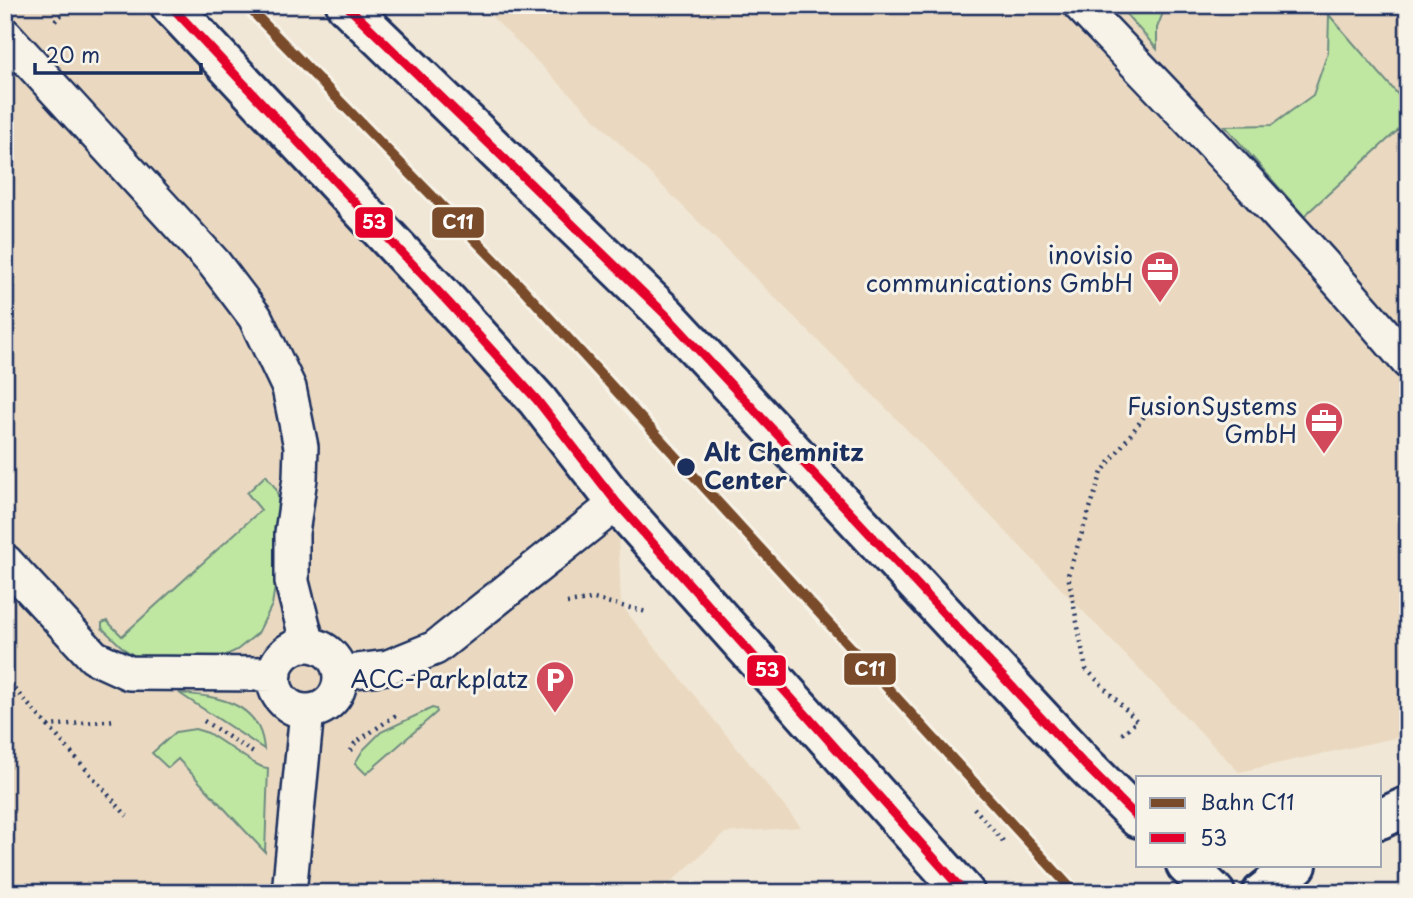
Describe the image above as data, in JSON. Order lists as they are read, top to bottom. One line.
{"places":{"office":["inovisio communications GmbH","FusionSystems GmbH"],"other":["Alt Chemnitz Center"],"parking":["ACC-Parkplatz"]},"lines":["rail line C11","transit line 53"],"legend":["Bahn C11","53"],"scale_bar":"20 m"}
